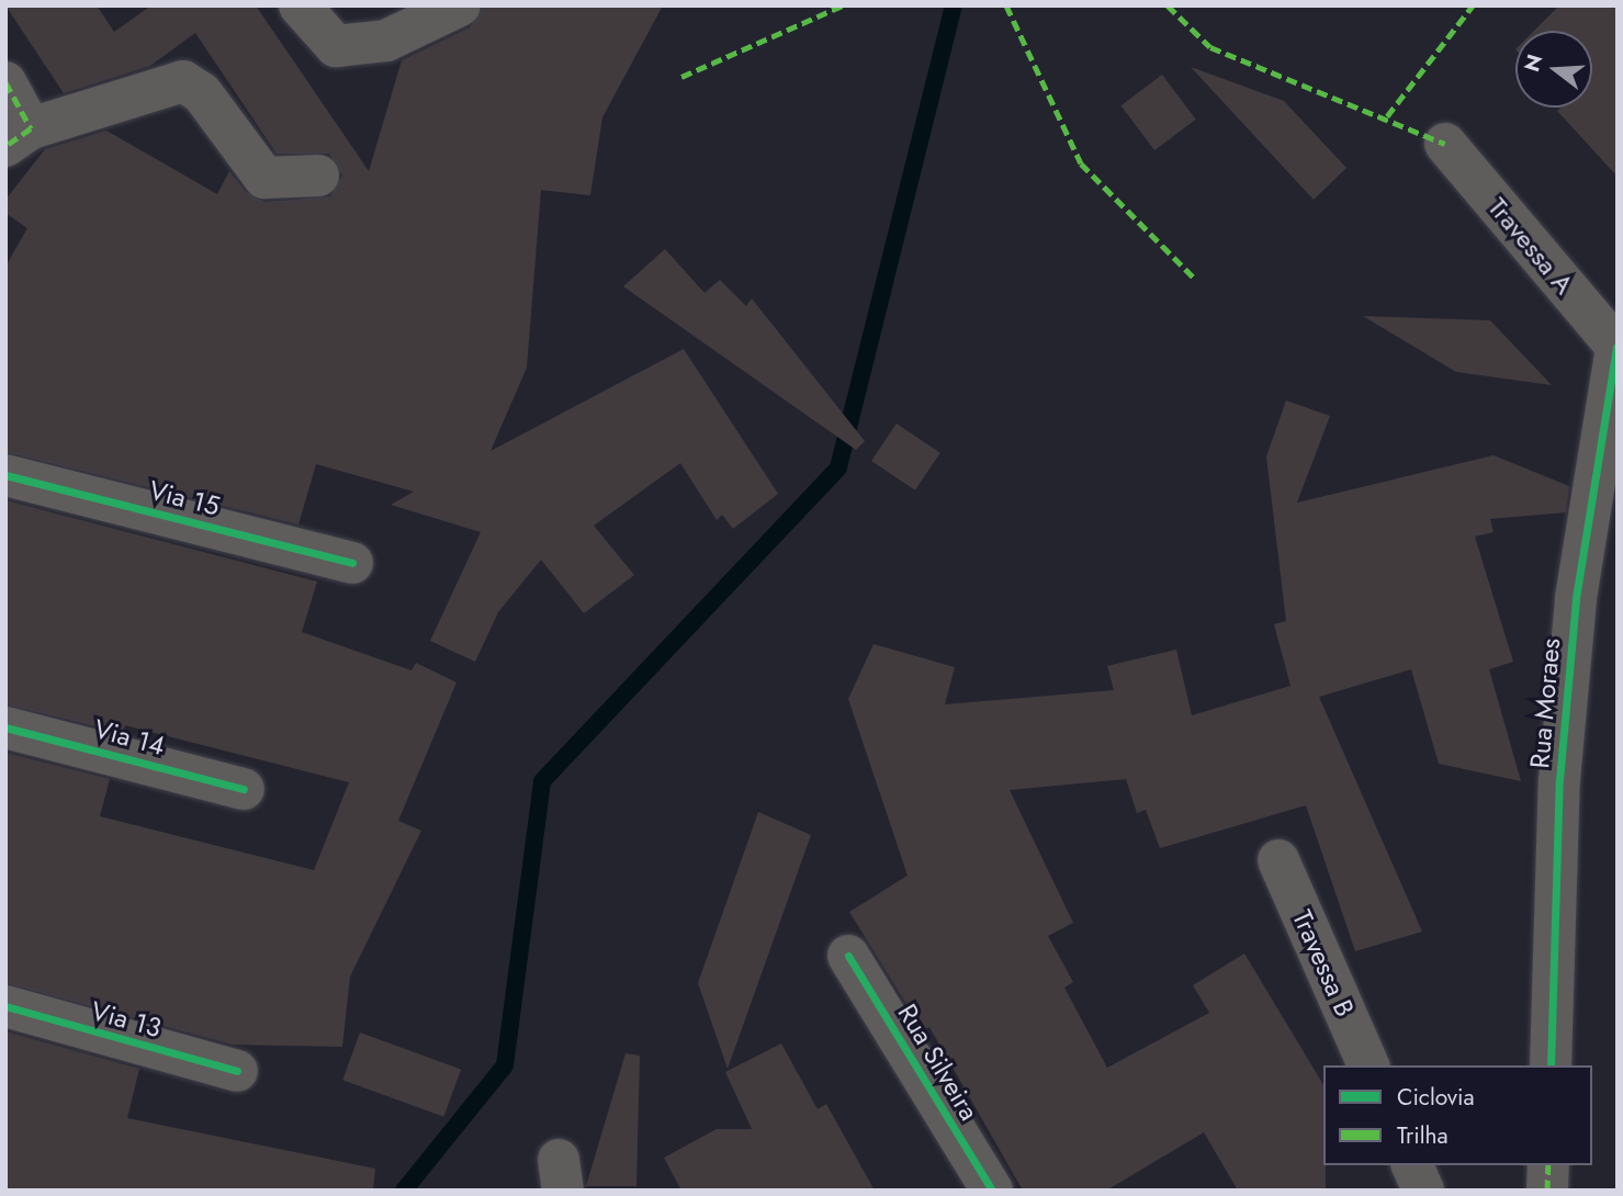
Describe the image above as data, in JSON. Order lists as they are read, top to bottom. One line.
{"streets":{"street":["Travessa A","Via 15","Rua Moraes","Via 14","Travessa B","Via 13","Rua Silveira"]},"crossings":[["Travessa A","Rua Moraes"]],"legend":["Ciclovia","Trilha"],"north":"left"}
